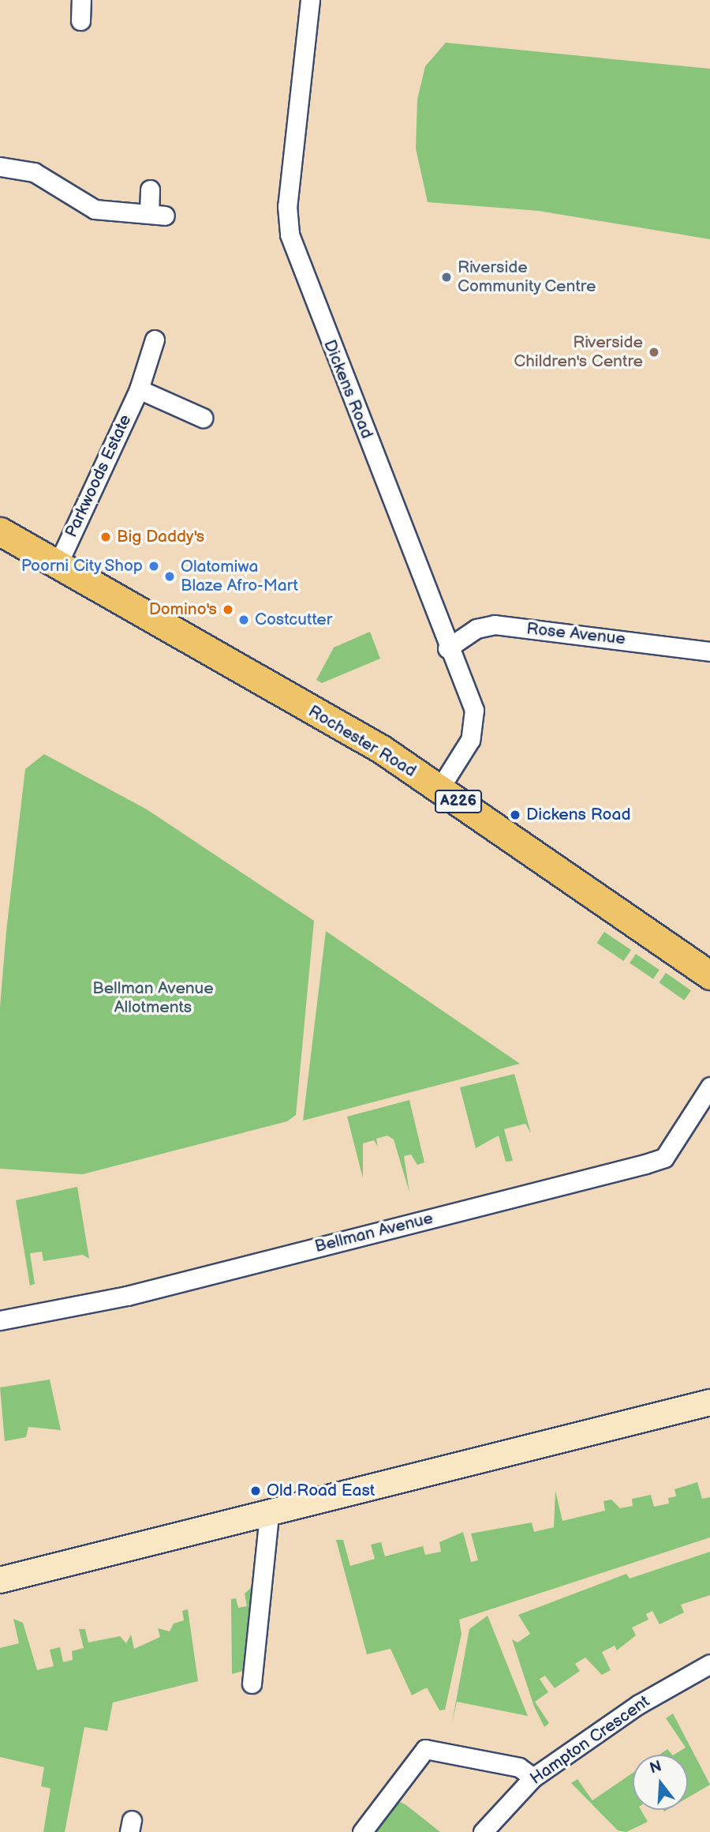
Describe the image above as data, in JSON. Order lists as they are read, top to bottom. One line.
{"streets":{"main road":["Rochester Road","A226"],"street":["Dickens Road","Parkwoods Estate","Rose Avenue","Bellman Avenue","Hampton Crescent"]},"crossings":[["Dickens Road","Rose Avenue"],["Dickens Road","Rochester Road"],["Parkwoods Estate","Rochester Road"]],"parks":["Bellman Avenue Allotments"],"places":["Riverside Community Centre","Riverside Children's Centre","Big Daddy's","Poorni City Shop","Olatomiwa Blaze Afro-Mart","Domino's","Costcutter","Dickens Road","Old Road East"],"north":"top"}
